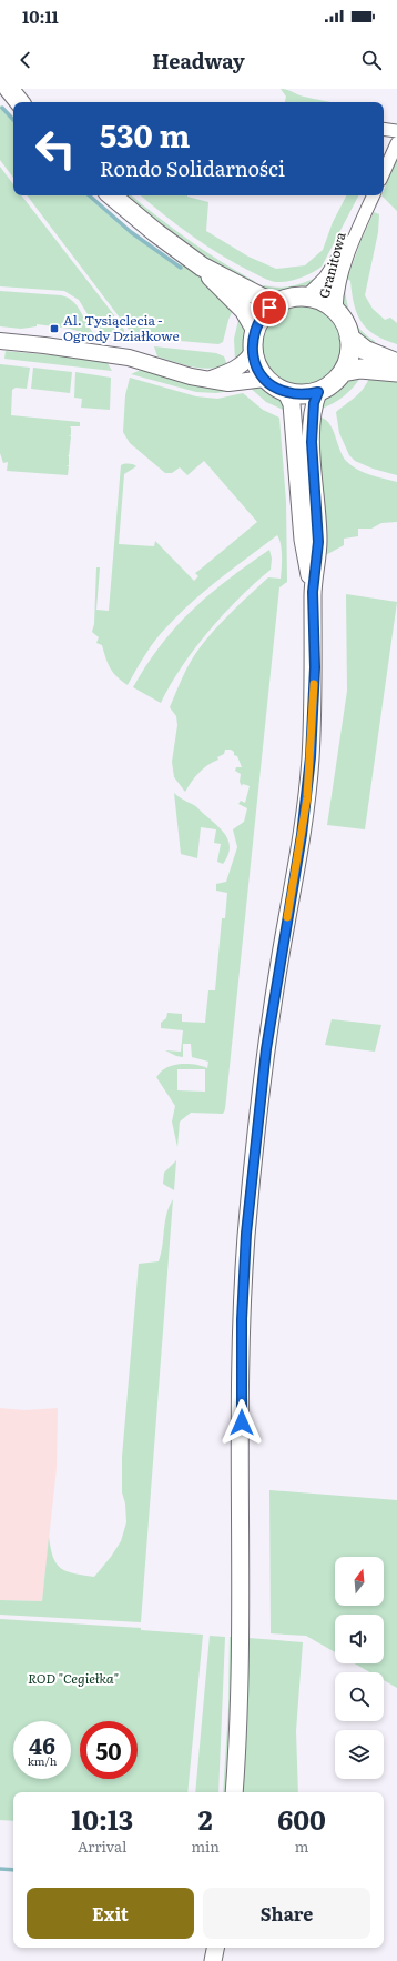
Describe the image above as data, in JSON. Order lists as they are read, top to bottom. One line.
{"streets":{"street":["Granitowa"]},"parks":["ROD \"Cegiełka\""],"places":{"transit":["Al. Tysiąclecia - Ogrody Działkowe"]},"north":"top","page":{"status":"10:11","header":"Headway","turn":["530 m","Rondo Solidarności"],"speed":"46 km/h","limit":"50","eta":["10:13","Arrival","2","min","600","m"],"buttons":["Exit","Share"]}}
